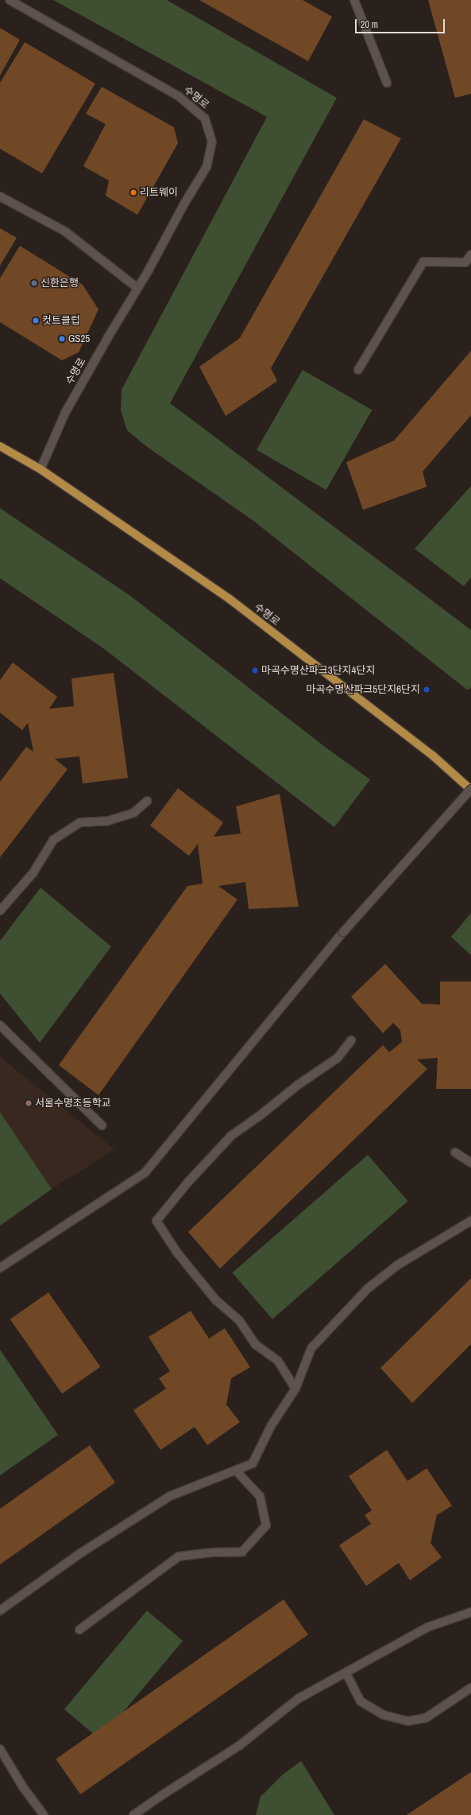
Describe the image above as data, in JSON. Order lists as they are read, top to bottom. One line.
{"streets":{"main road":["수명로"]},"places":["리트웨이","신한은행","컷트클럽","GS25","마곡수명산파크3단지4단지","마곡수명산파크5단지6단지","서울수명초등학교"],"scale_bar":"20 m"}
